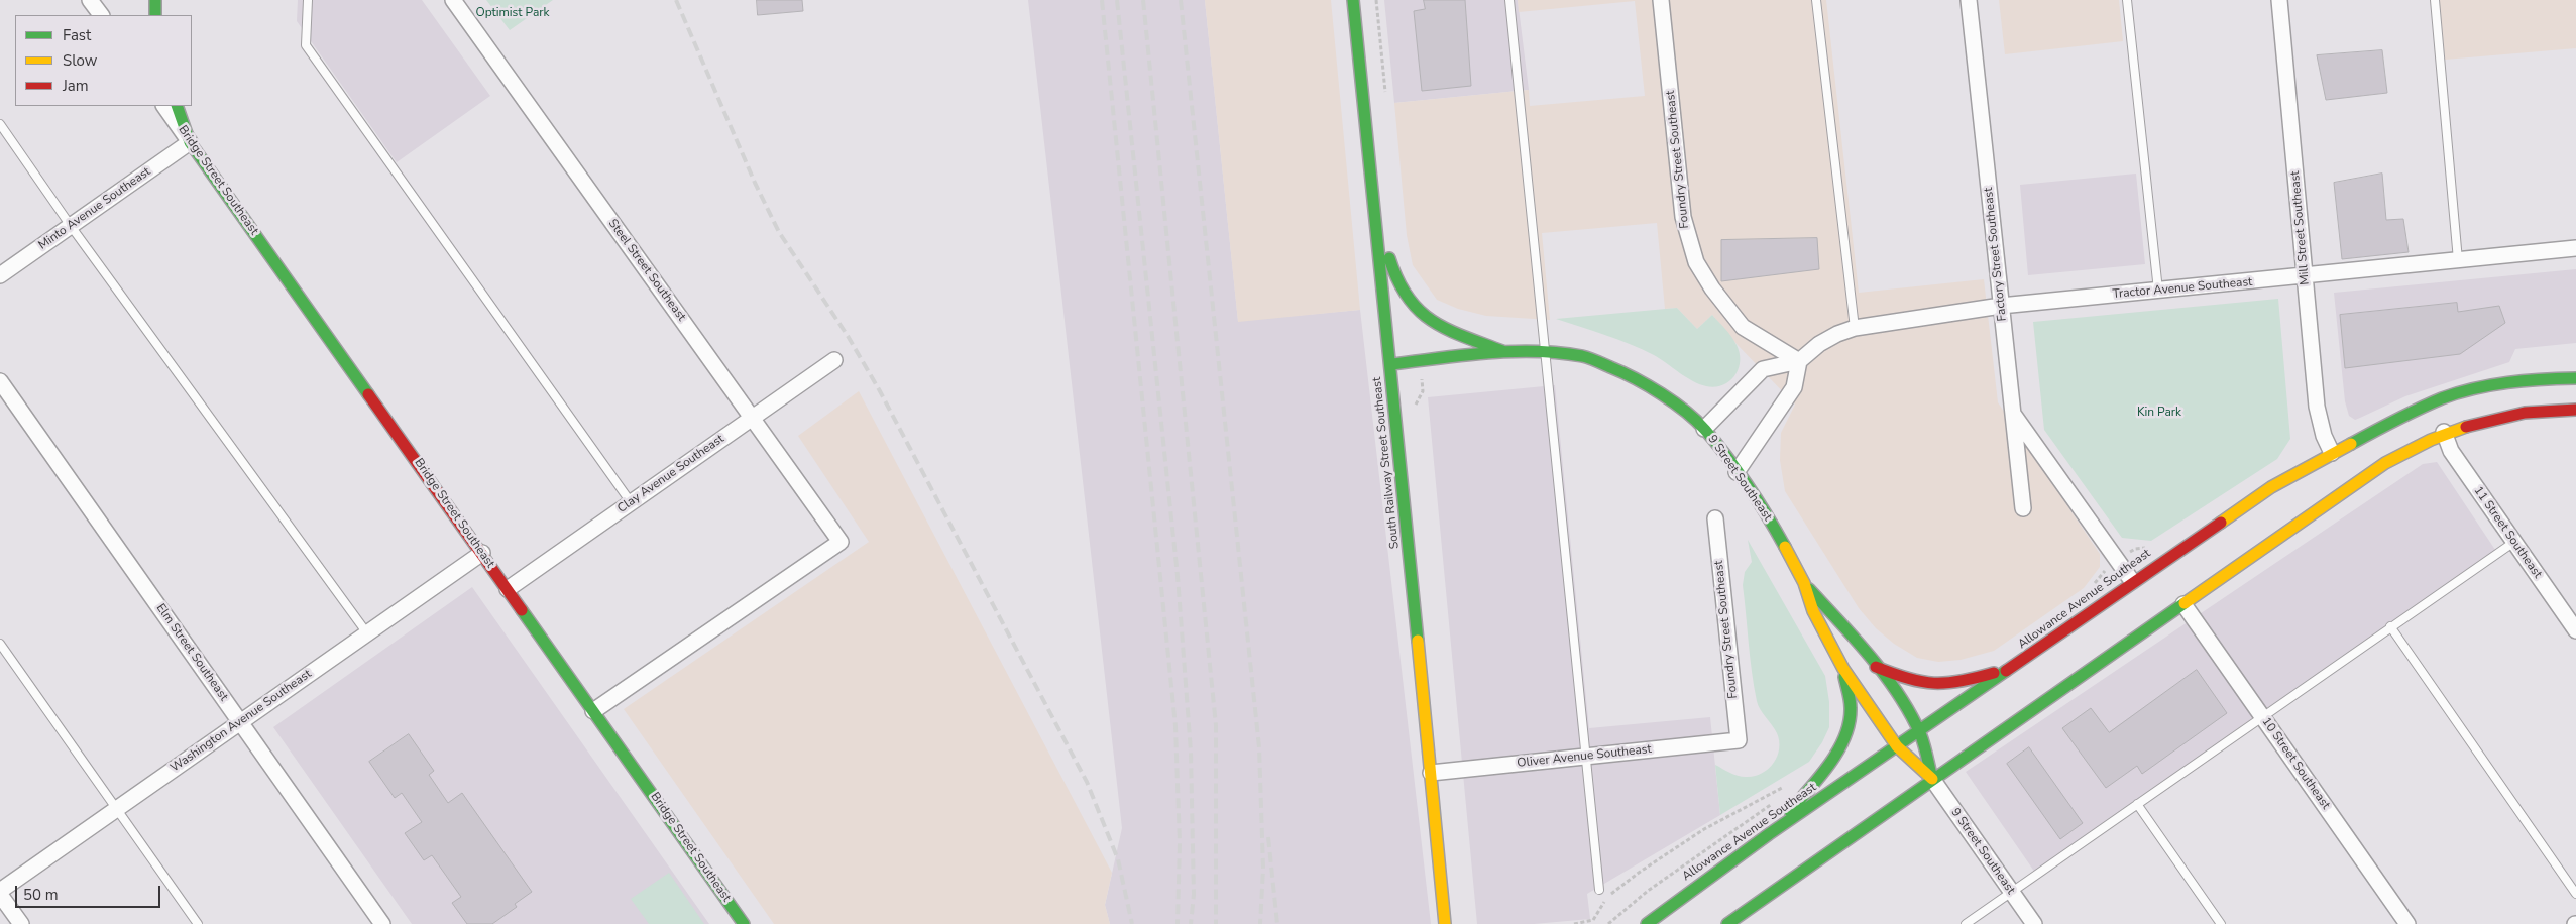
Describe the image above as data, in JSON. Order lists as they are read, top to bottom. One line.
{"streets":{"main road":["Bridge Street Southeast","South Railway Street Southeast","9 Street Southeast","Allowance Avenue Southeast"],"street":["Foundry Street Southeast","Minto Avenue Southeast","Mill Street Southeast","Factory Street Southeast","Steel Street Southeast","Tractor Avenue Southeast","Clay Avenue Southeast","11 Street Southeast","Elm Street Southeast","Washington Avenue Southeast","Oliver Avenue Southeast","10 Street Southeast"]},"crossings":[["Foundry Street Southeast","Tractor Avenue Southeast"],["Foundry Street Southeast","Oliver Avenue Southeast"],["Bridge Street Southeast","Minto Avenue Southeast"],["Bridge Street Southeast","Steel Street Southeast"],["Bridge Street Southeast","Clay Avenue Southeast"],["Bridge Street Southeast","Washington Avenue Southeast"],["Mill Street Southeast","Tractor Avenue Southeast"],["Mill Street Southeast","Allowance Avenue Southeast"],["Factory Street Southeast","Tractor Avenue Southeast"],["Steel Street Southeast","Clay Avenue Southeast"],["Tractor Avenue Southeast","9 Street Southeast"],["South Railway Street Southeast","9 Street Southeast"],["South Railway Street Southeast","Oliver Avenue Southeast"],["9 Street Southeast","Allowance Avenue Southeast"],["Elm Street Southeast","Washington Avenue Southeast"]],"parks":["Optimist Park","Kin Park"],"legend":["Fast","Slow","Jam"],"scale_bar":"50 m"}
